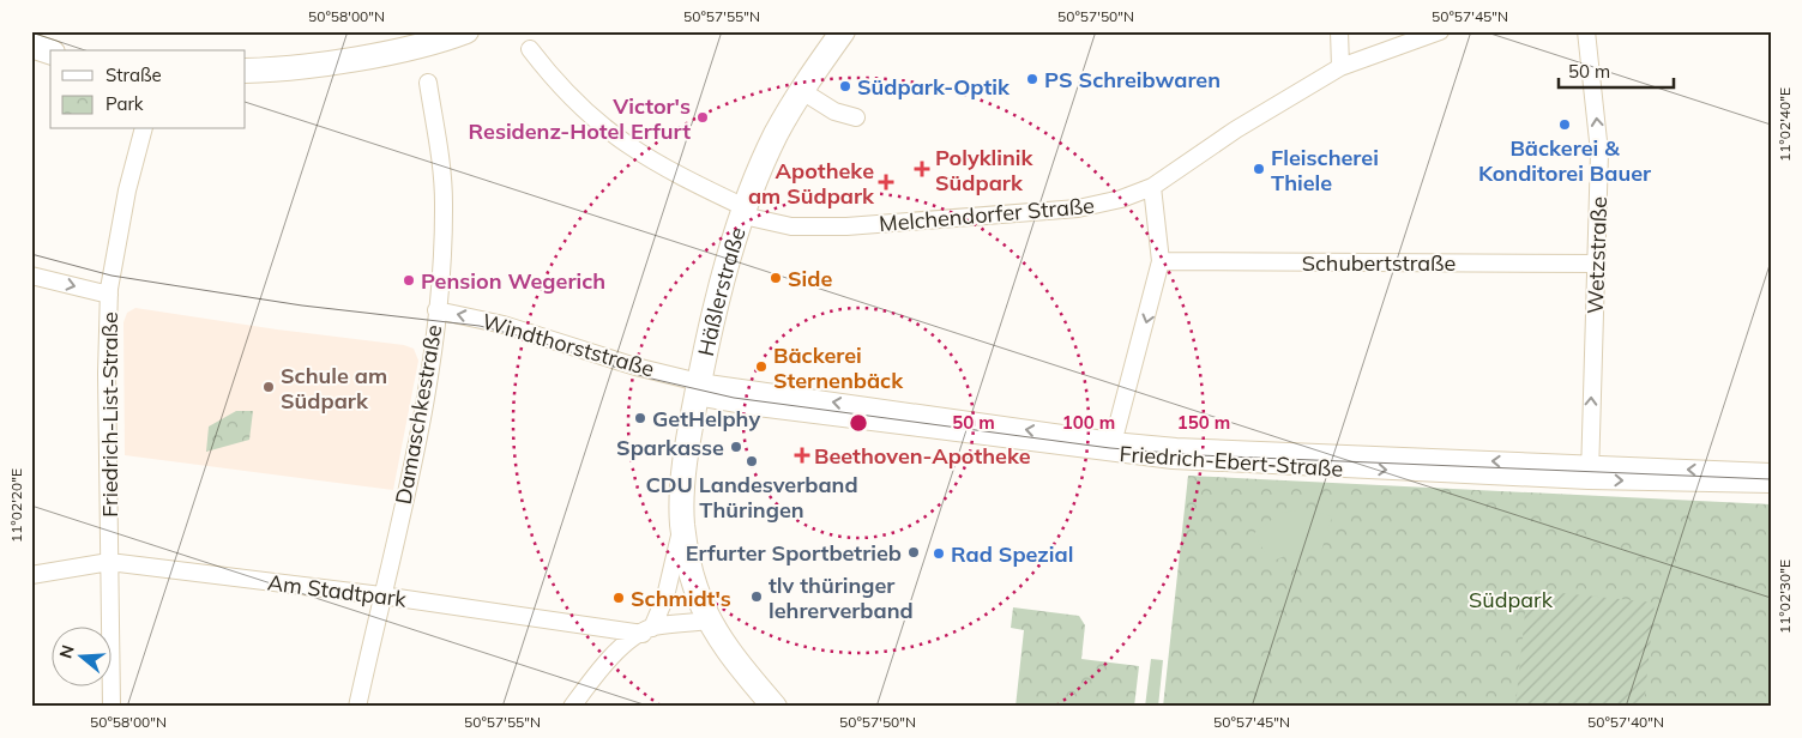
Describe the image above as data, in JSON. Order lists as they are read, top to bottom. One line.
{"streets":{"street":["Melchendorfer Straße","Wetzstraße","Schubertstraße","Häßlerstraße","Windthorststraße","Friedrich-List-Straße","Damaschkestraße","Friedrich-Ebert-Straße","Am Stadtpark"]},"crossings":[["Melchendorfer Straße","Häßlerstraße"],["Wetzstraße","Schubertstraße"],["Wetzstraße","Friedrich-Ebert-Straße"],["Häßlerstraße","Windthorststraße"],["Häßlerstraße","Friedrich-Ebert-Straße"],["Windthorststraße","Damaschkestraße"],["Windthorststraße","Friedrich-Ebert-Straße"],["Friedrich-List-Straße","Am Stadtpark"],["Damaschkestraße","Am Stadtpark"]],"one_way":["Wetzstraße","Windthorststraße"],"parks":["Südpark"],"places":{"other":["PS Schreibwaren","Südpark-Optik","Victor's Residenz-Hotel Erfurt","Bäckerei & Konditorei Bauer","Fleischerei Thiele","Side","Pension Wegerich","Bäckerei Sternenbäck","Schule am Südpark","GetHelphy","Sparkasse","CDU Landesverband Thüringen","Erfurter Sportbetrieb","Rad Spezial","tlv thüringer lehrerverband","Schmidt's"],"health":["Polyklinik Südpark","Apotheke am Südpark","Beethoven-Apotheke"]},"legend":["Straße","Park"],"scale_bar":"50 m","north":"left","coordinates":["50°58'00\"N","50°57'55\"N","50°57'50\"N","50°57'45\"N","11°02'40\"E","11°02'20\"E","11°02'30\"E","50°57'40\"N"],"rings":["50 m","100 m","150 m"]}
